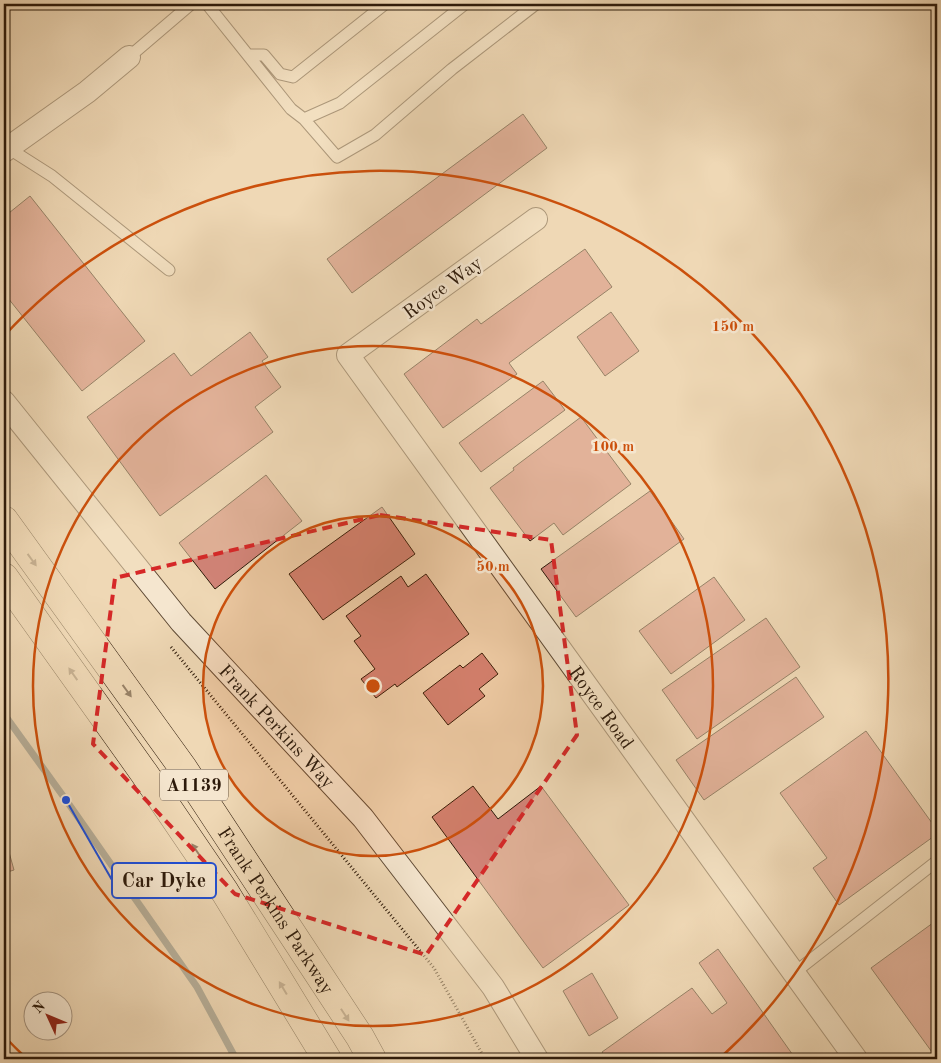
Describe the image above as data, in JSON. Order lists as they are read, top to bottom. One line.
{"streets":{"highway":["A1139","Frank Perkins Parkway"],"street":["Royce Way","Royce Road","Frank Perkins Way"]},"crossings":[["Royce Way","Royce Road"]],"places":["Car Dyke"],"north":"top left","rings":["150 m","100 m","50 m"]}
